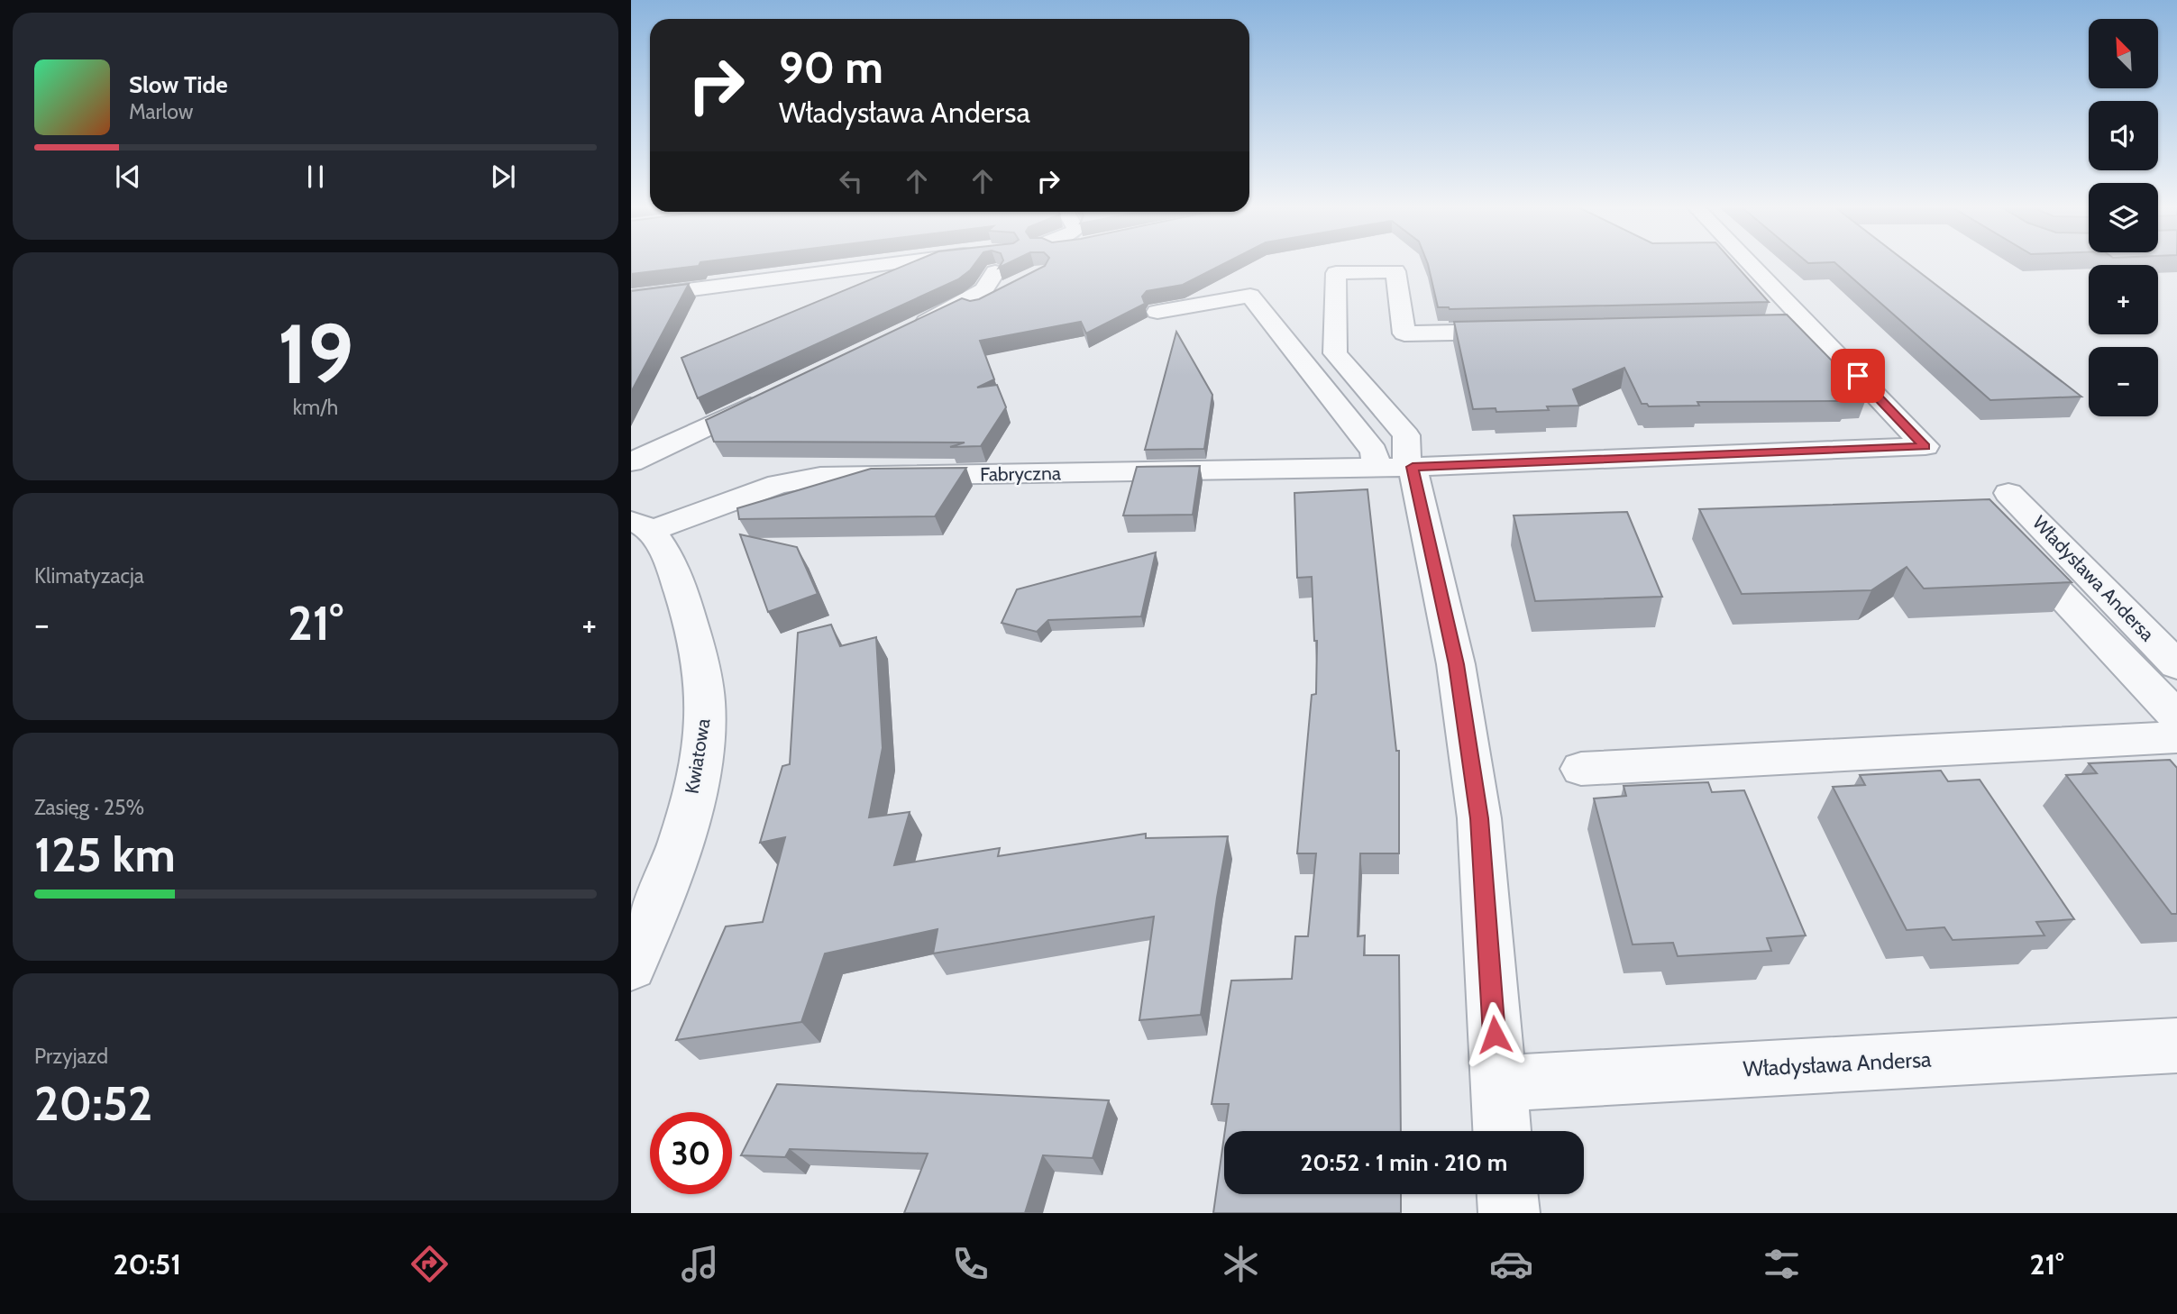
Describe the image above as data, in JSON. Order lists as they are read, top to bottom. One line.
{"streets":{"street":["Fabryczna","Władysława Andersa","Kwiatowa"]},"crossings":[["Fabryczna","Kwiatowa"]],"north":"top left","page":{"map_buttons":["+","−"],"turn":["90 m","Władysława Andersa"],"song":["Slow Tide","Marlow"],"tile":[["19","km/h"],"Klimatyzacja",["Zasięg · 25%","125 km"],["Przyjazd","20:52"]],"heat":["−","21°","+"],"limit":"30","trip":"20:52 · 1 min · 210 m","tabs":["20:51","21°"]}}
